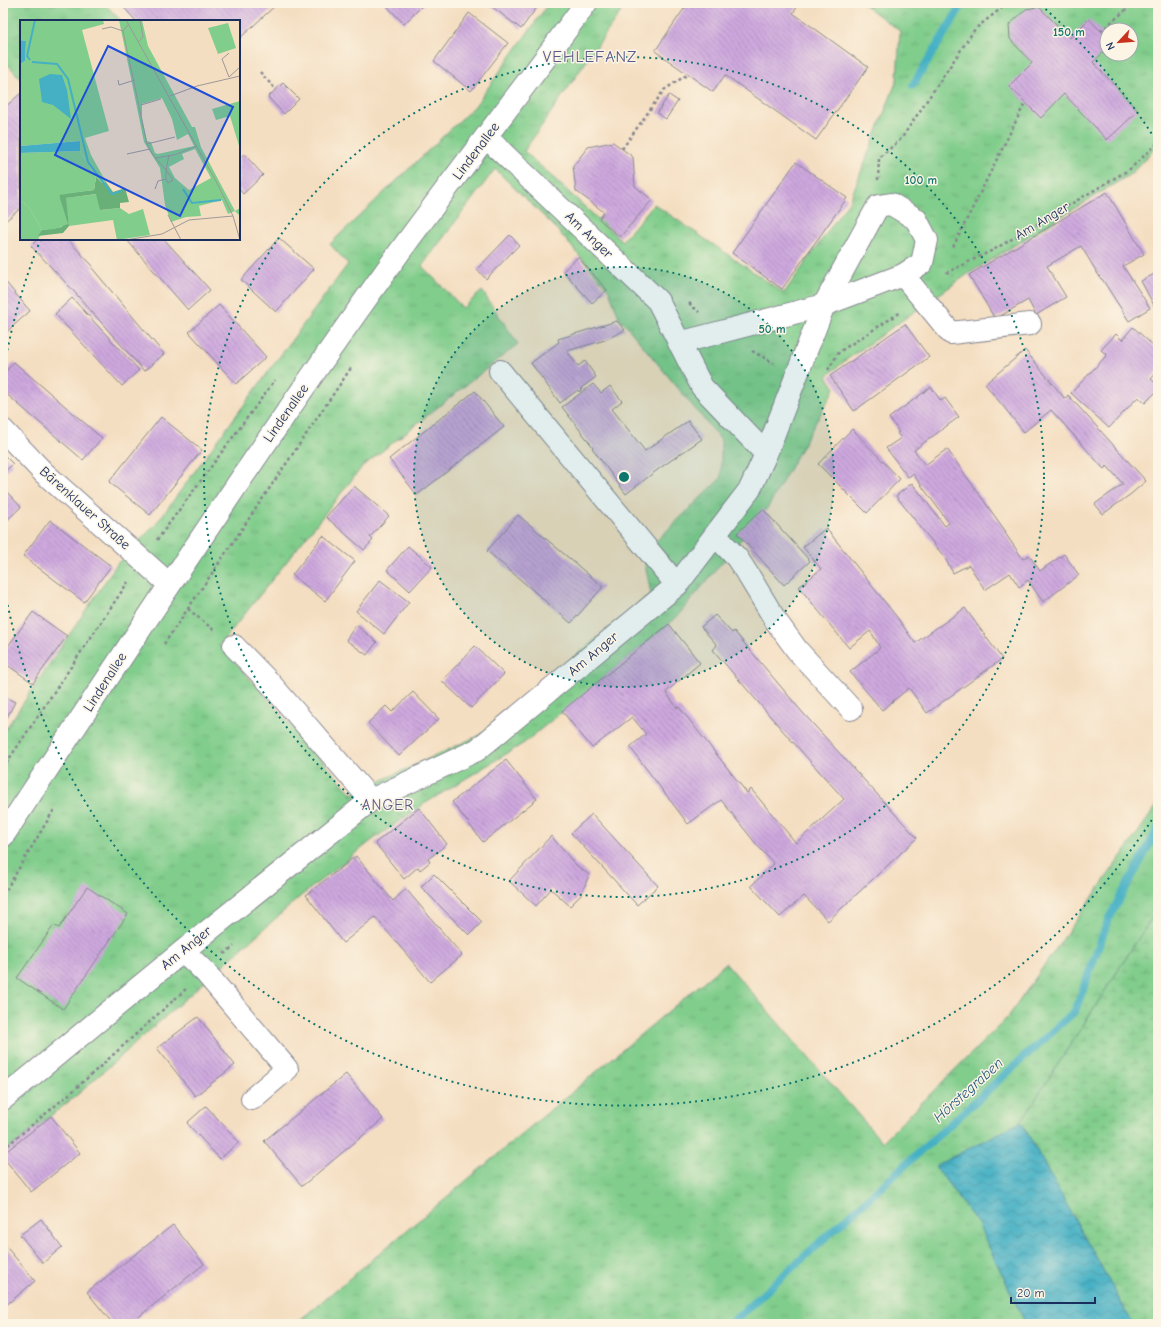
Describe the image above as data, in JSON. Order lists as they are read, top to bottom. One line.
{"streets":{"street":["Lindenallee","Am Anger","Bärenklauer Straße"]},"crossings":[["Lindenallee","Am Anger"],["Lindenallee","Bärenklauer Straße"]],"districts":["VEHLEFANZ","ANGER"],"water":["Hörstegraben"],"scale_bar":"20 m","north":"bottom left","rings":["150 m","100 m","50 m"]}
